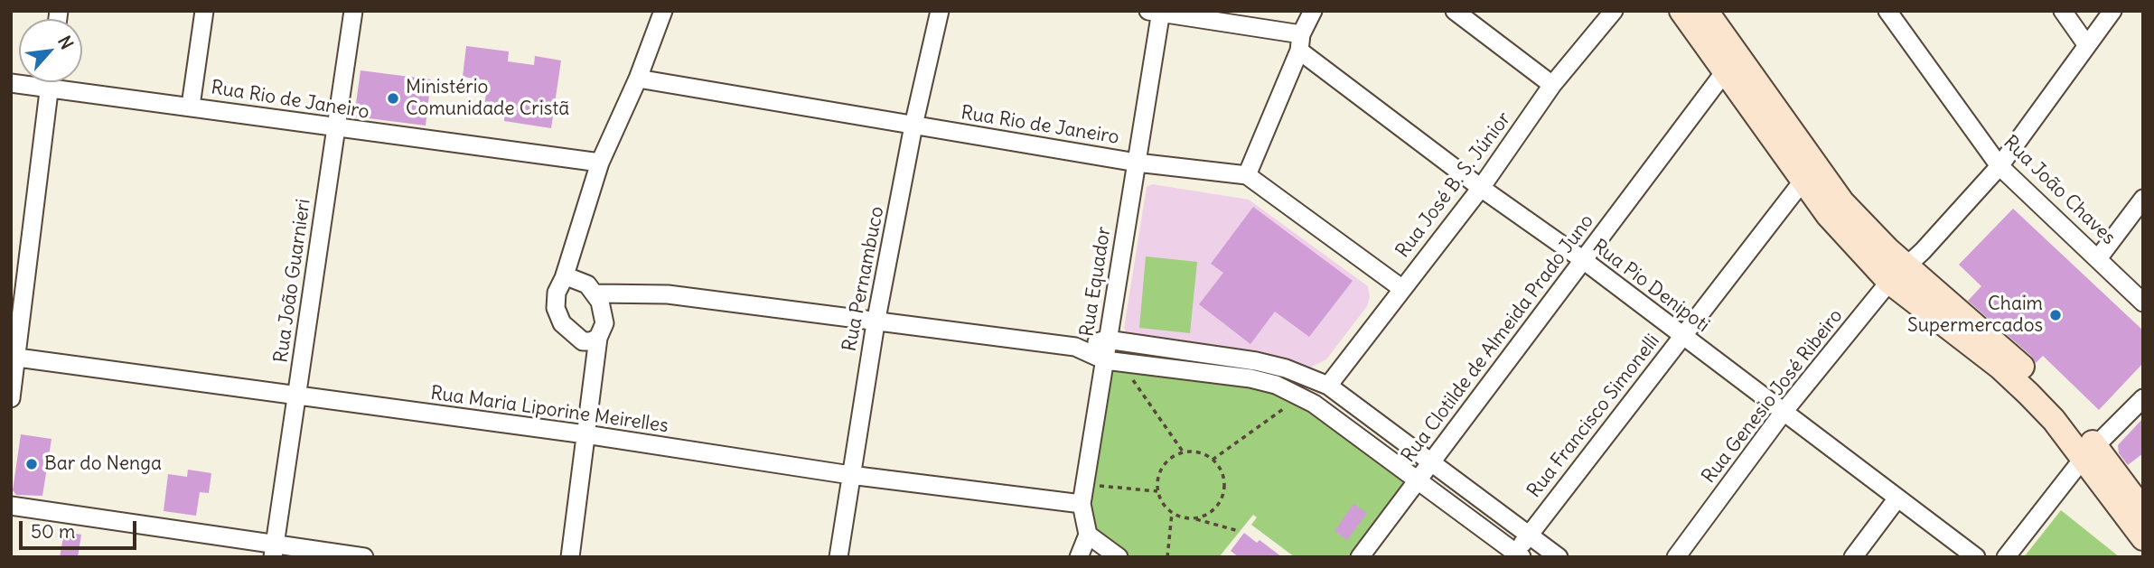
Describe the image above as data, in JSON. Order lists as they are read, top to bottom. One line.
{"streets":{"street":["Rua Rio de Janeiro","Rua José B. S. Júnior","Rua João Chaves","Rua Pernambuco","Rua João Guarnieri","Rua Equador","Rua Pio Denipoti","Rua Clotilde de Almeida Prado Juno","Rua Genesio José Ribeiro","Rua Maria Liporine Meirelles","Rua Francisco Simonelli"]},"crossings":[["Rua Rio de Janeiro","Rua José B. S. Júnior"],["Rua Rio de Janeiro","Rua Pernambuco"],["Rua Rio de Janeiro","Rua João Guarnieri"],["Rua Rio de Janeiro","Rua Equador"],["Rua José B. S. Júnior","Rua Pio Denipoti"],["Rua João Chaves","Rua Genesio José Ribeiro"],["Rua Pernambuco","Rua Maria Liporine Meirelles"],["Rua João Guarnieri","Rua Maria Liporine Meirelles"],["Rua Equador","Rua Pio Denipoti"],["Rua Equador","Rua Maria Liporine Meirelles"],["Rua Pio Denipoti","Rua Clotilde de Almeida Prado Juno"],["Rua Pio Denipoti","Rua Genesio José Ribeiro"],["Rua Pio Denipoti","Rua Francisco Simonelli"]],"places":["Ministério Comunidade Cristã","Chaim Supermercados","Bar do Nenga"],"scale_bar":"50 m","north":"top right"}
